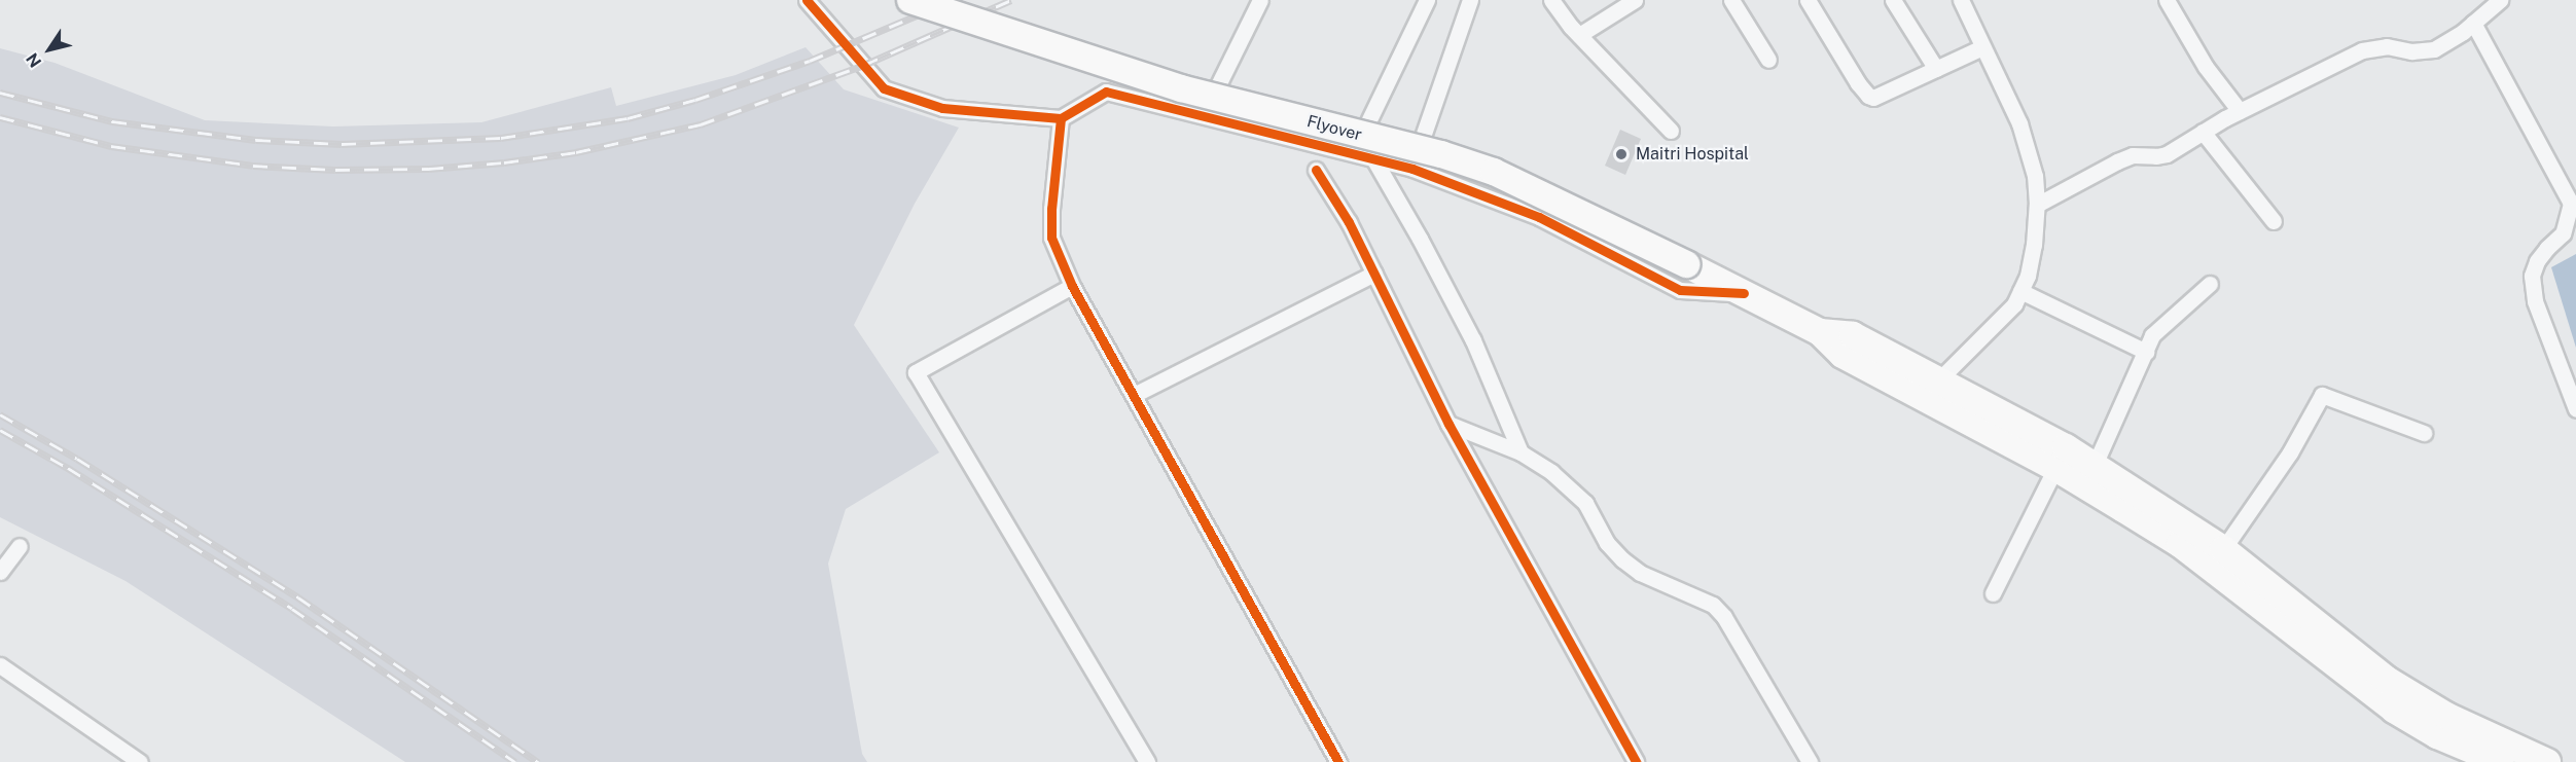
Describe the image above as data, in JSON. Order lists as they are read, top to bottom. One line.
{"streets":{"highway":["Flyover"]},"places":["Maitri Hospital"],"north":"bottom left"}
